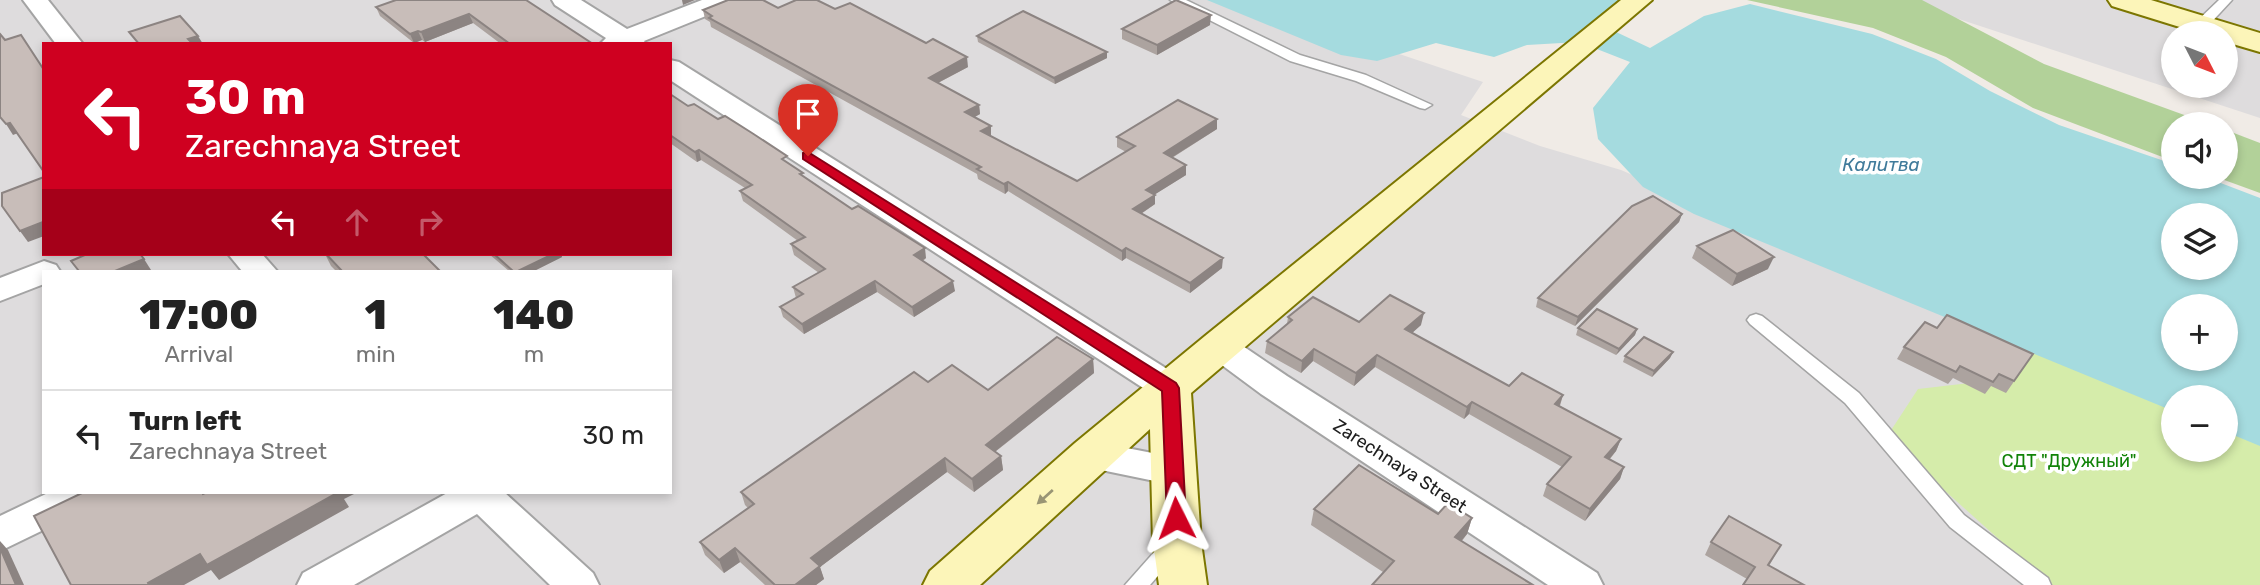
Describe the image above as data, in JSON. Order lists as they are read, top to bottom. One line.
{"streets":{"street":["Zarechnaya Street"]},"water":["Калитва"],"parks":["СДТ \"Дружный\""],"north":"bottom right","page":{"map_buttons":["+","−"],"turn":["30 m","Zarechnaya Street"],"eta":["17:00","Arrival","1","min","140","m"],"list":[{"name":"Turn left","note":"Zarechnaya Street","value":"30 m"}]}}
